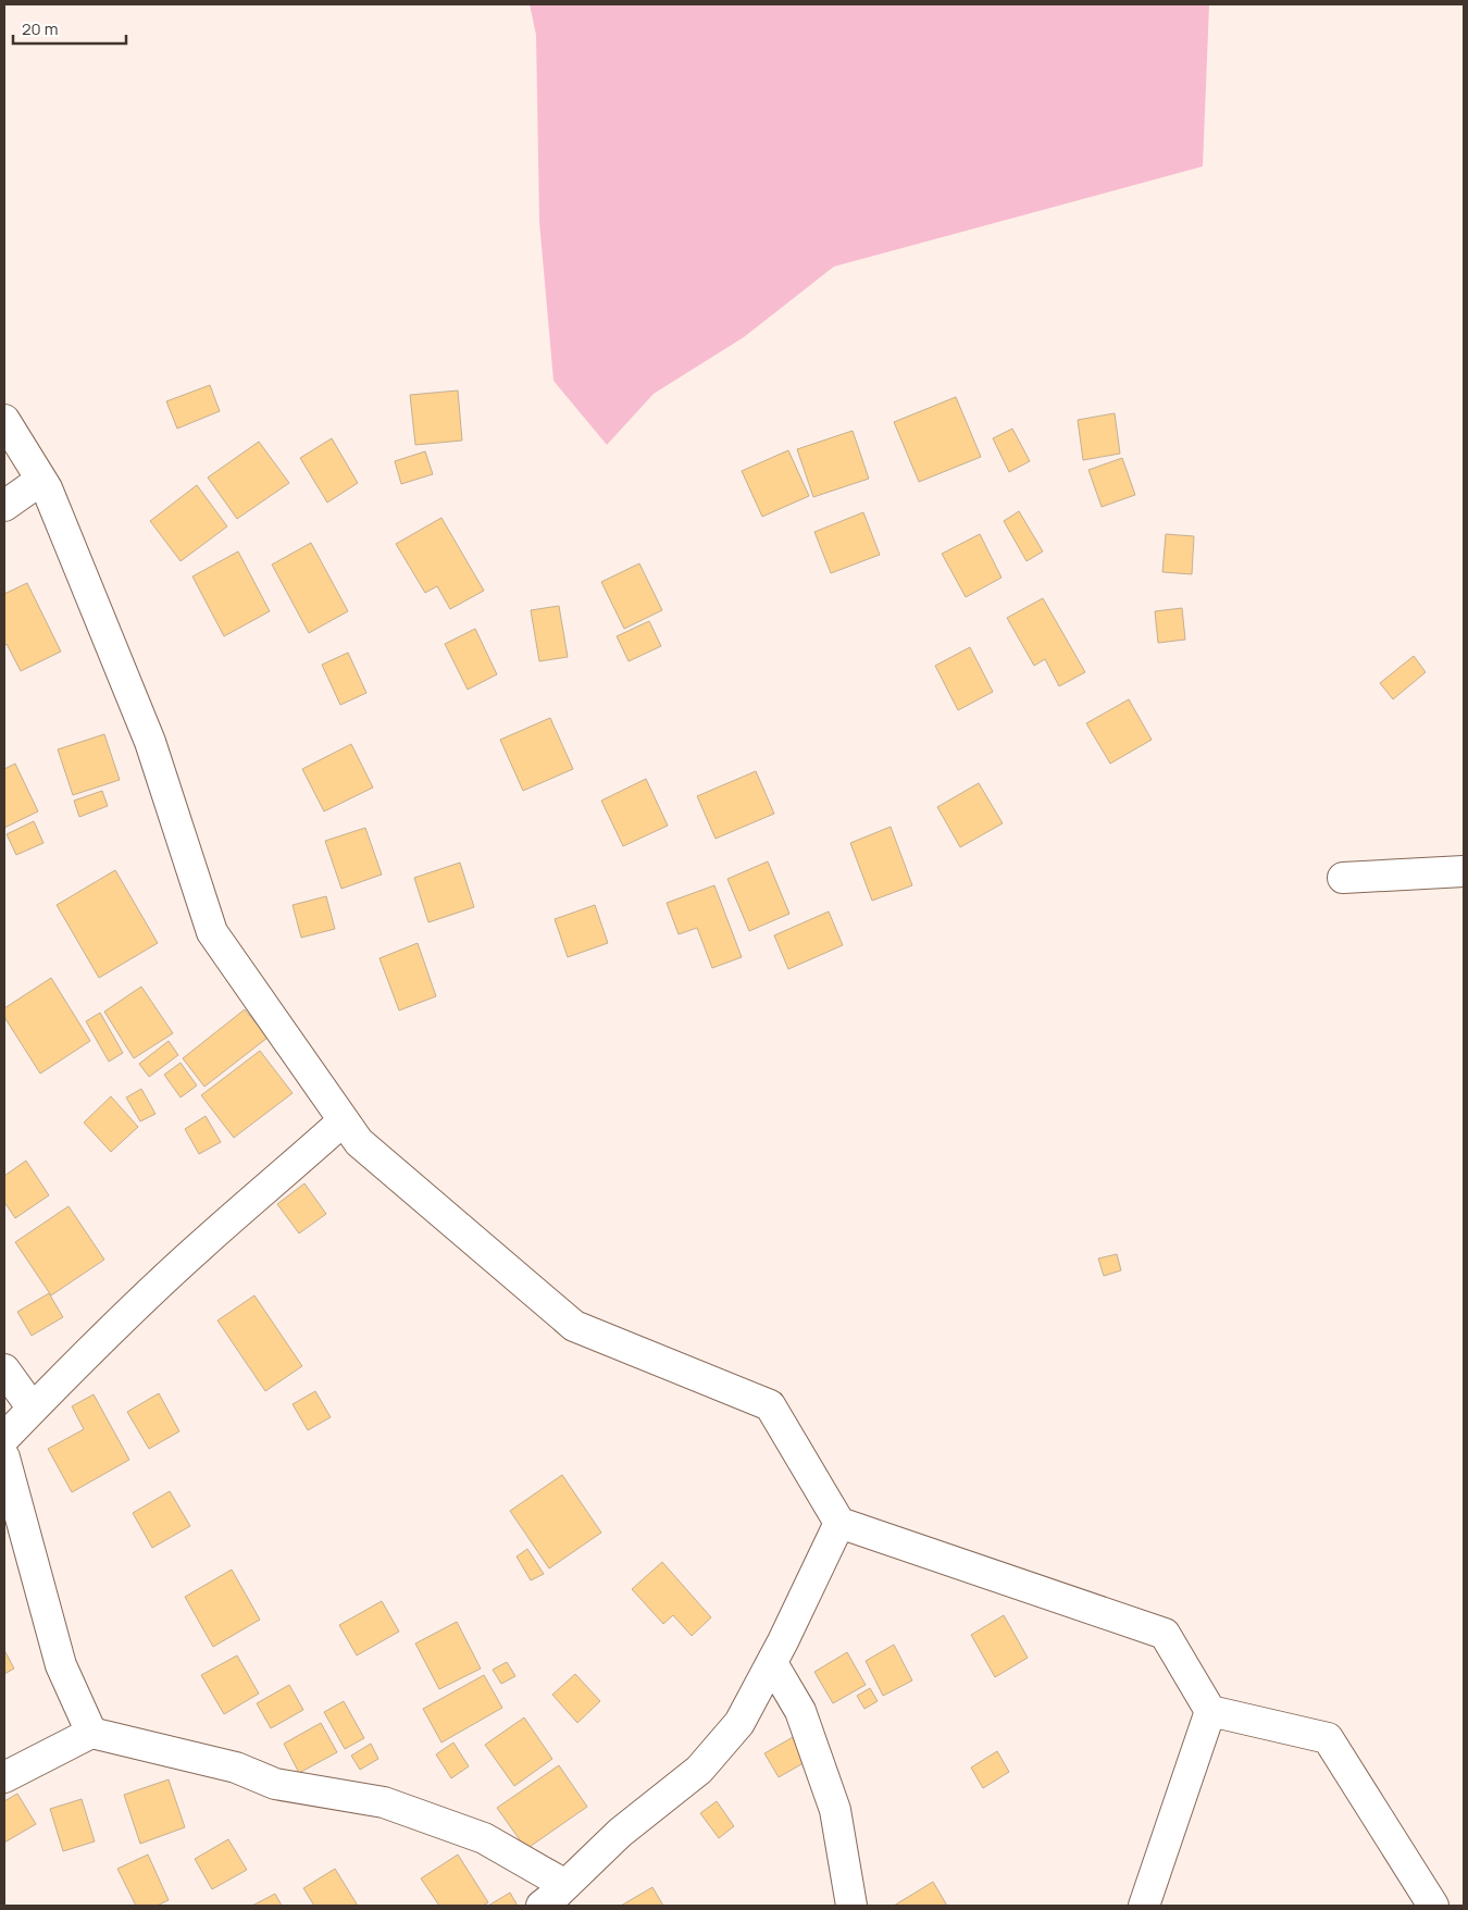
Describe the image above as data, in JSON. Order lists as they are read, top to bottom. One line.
{"scale_bar":"20 m"}
